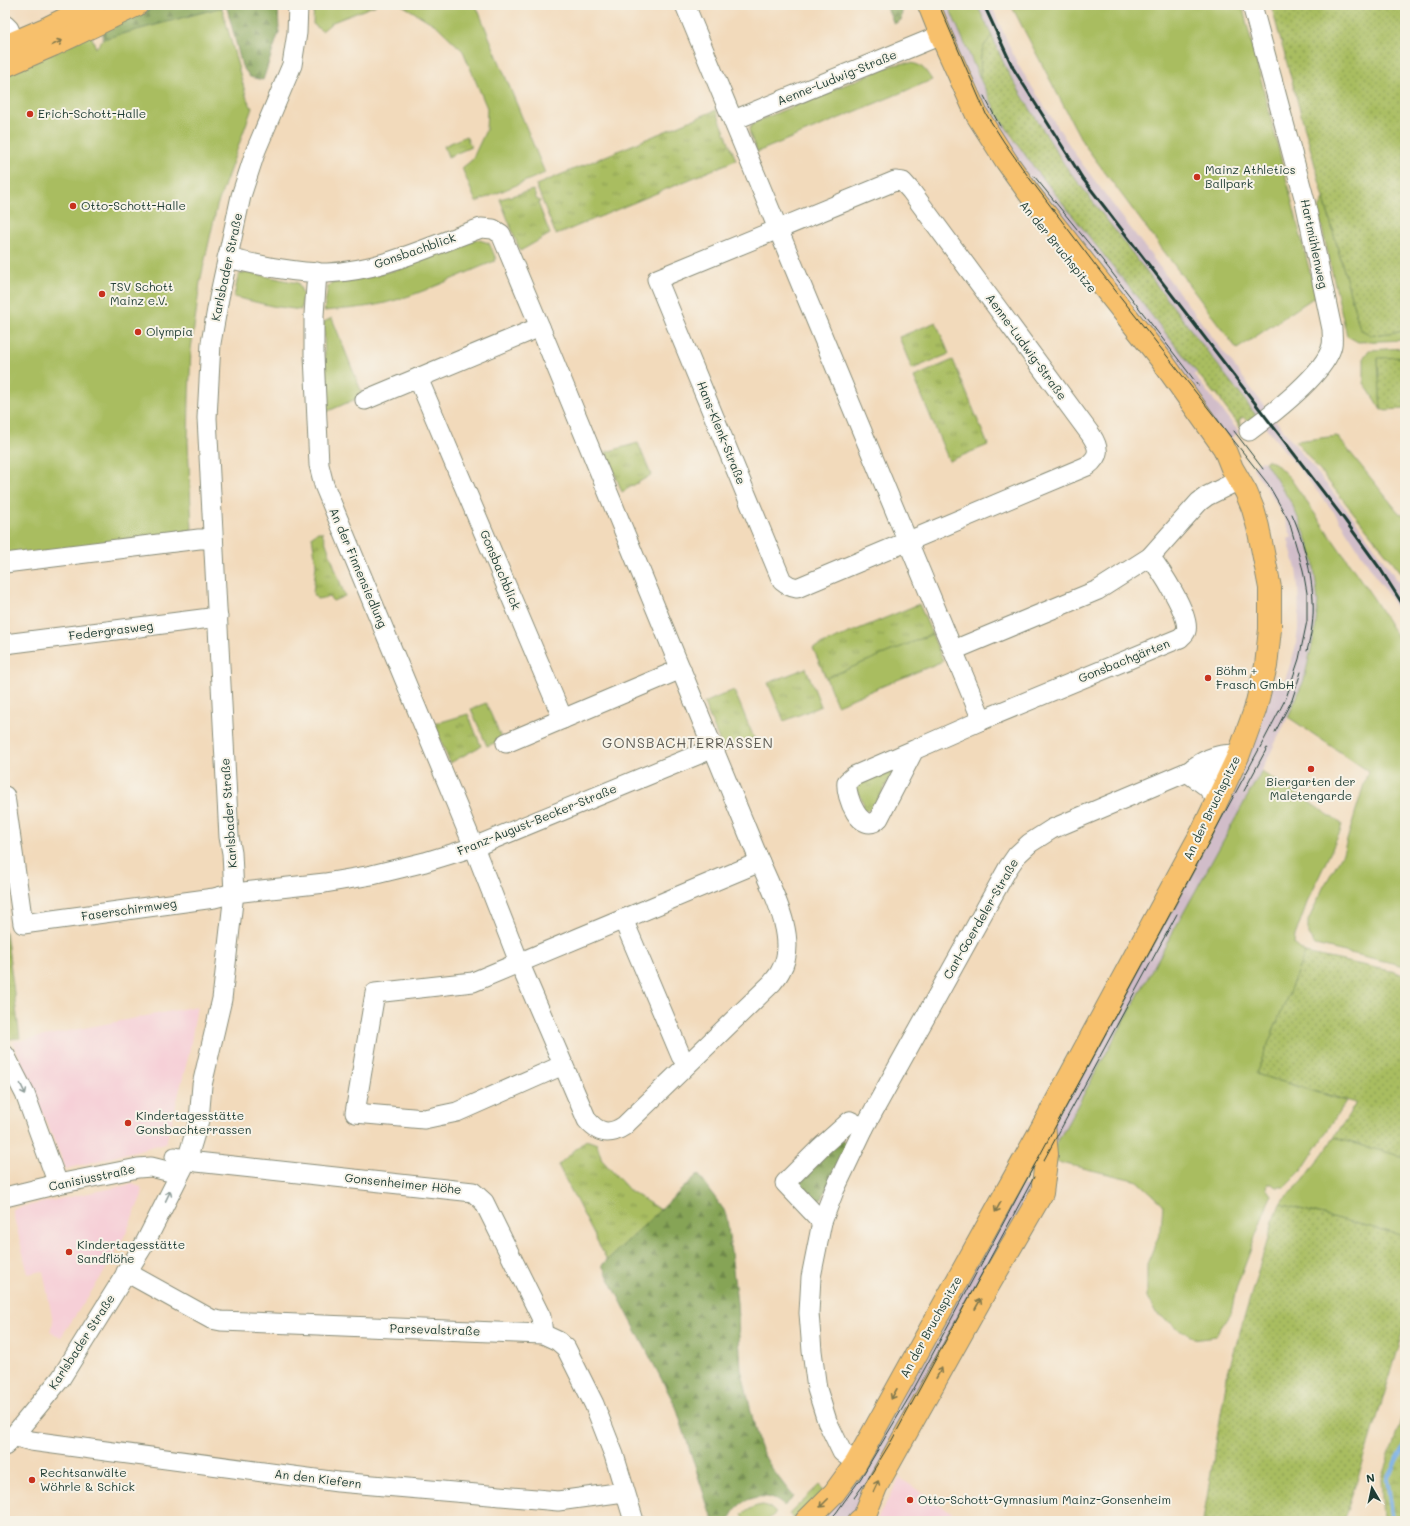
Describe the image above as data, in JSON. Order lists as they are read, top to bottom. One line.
{"streets":{"main road":["An der Bruchspitze"],"street":["Aenne-Ludwig-Straße","Hartmühlenweg","Gonsbachblick","Karlsbader Straße","Hans-Klenk-Straße","An der Finnensiedlung","Federgrasweg","Gonsbachgärten","Franz-August-Becker-Straße","Faserschirmweg","Carl-Goerdeler-Straße","Canisiusstraße","Gonsenheimer Höhe","Parsevalstraße","An den Kiefern"]},"crossings":[["Aenne-Ludwig-Straße","An der Bruchspitze"],["Aenne-Ludwig-Straße","Hans-Klenk-Straße"],["An der Bruchspitze","Carl-Goerdeler-Straße"],["Gonsbachblick","Karlsbader Straße"],["Gonsbachblick","An der Finnensiedlung"],["Gonsbachblick","Franz-August-Becker-Straße"],["Karlsbader Straße","Federgrasweg"],["Karlsbader Straße","Franz-August-Becker-Straße"],["Karlsbader Straße","Faserschirmweg"],["Karlsbader Straße","Canisiusstraße"],["Karlsbader Straße","Gonsenheimer Höhe"],["Karlsbader Straße","Parsevalstraße"],["Karlsbader Straße","An den Kiefern"],["An der Finnensiedlung","Franz-August-Becker-Straße"],["Franz-August-Becker-Straße","Faserschirmweg"],["Canisiusstraße","Gonsenheimer Höhe"],["Gonsenheimer Höhe","Parsevalstraße"],["Parsevalstraße","An den Kiefern"]],"districts":["GONSBACHTERRASSEN"],"places":["Erich-Schott-Halle","Mainz Athletics Ballpark","Otto-Schott-Halle","TSV Schott Mainz e.V.","Olympia","Böhm + Frasch GmbH","Biergarten der Maletengarde","Kindertagesstätte Gonsbachterrassen","Kindertagesstätte Sandflöhe","Rechtsanwälte Wöhrle & Schick","Otto-Schott-Gymnasium Mainz-Gonsenheim"],"north":"top"}
